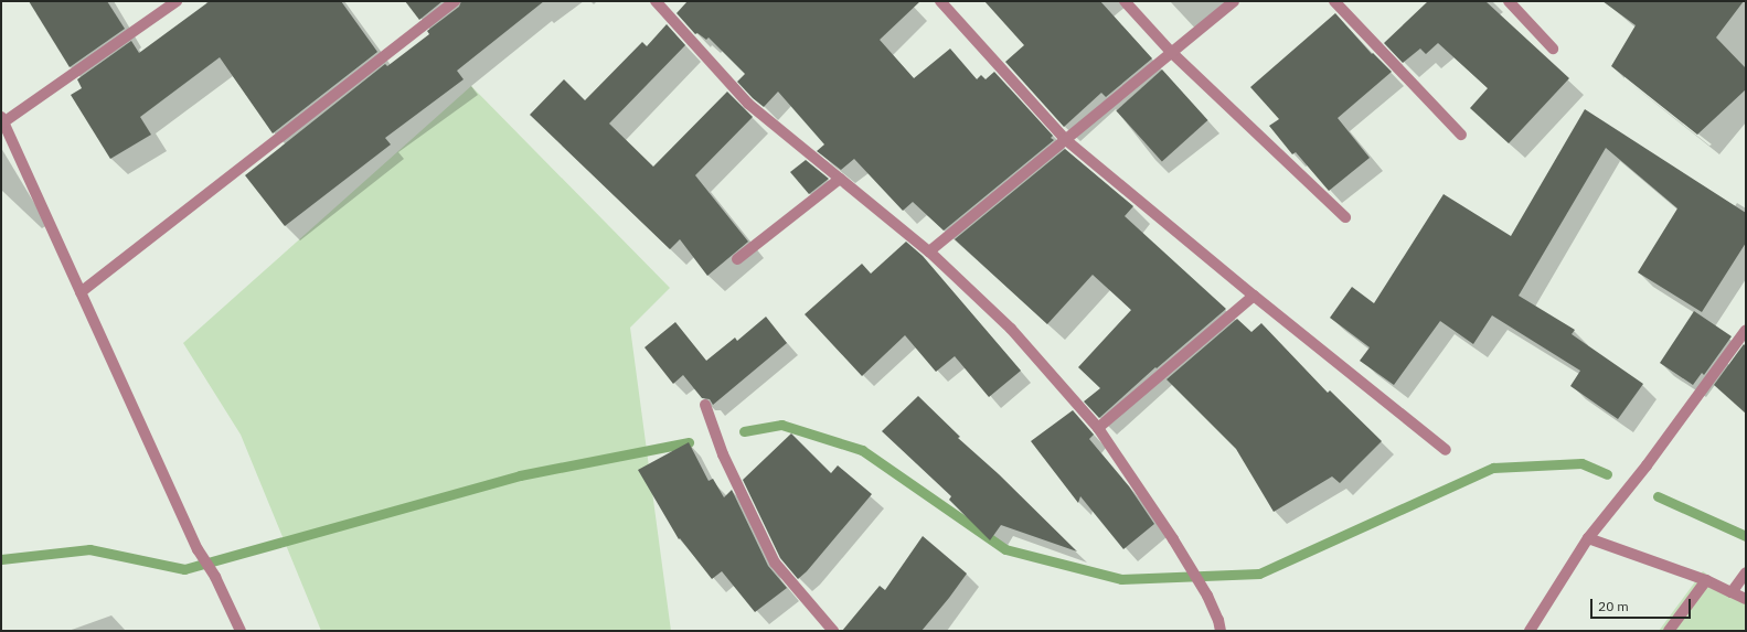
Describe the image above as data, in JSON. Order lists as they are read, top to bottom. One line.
{"scale_bar":"20 m"}
